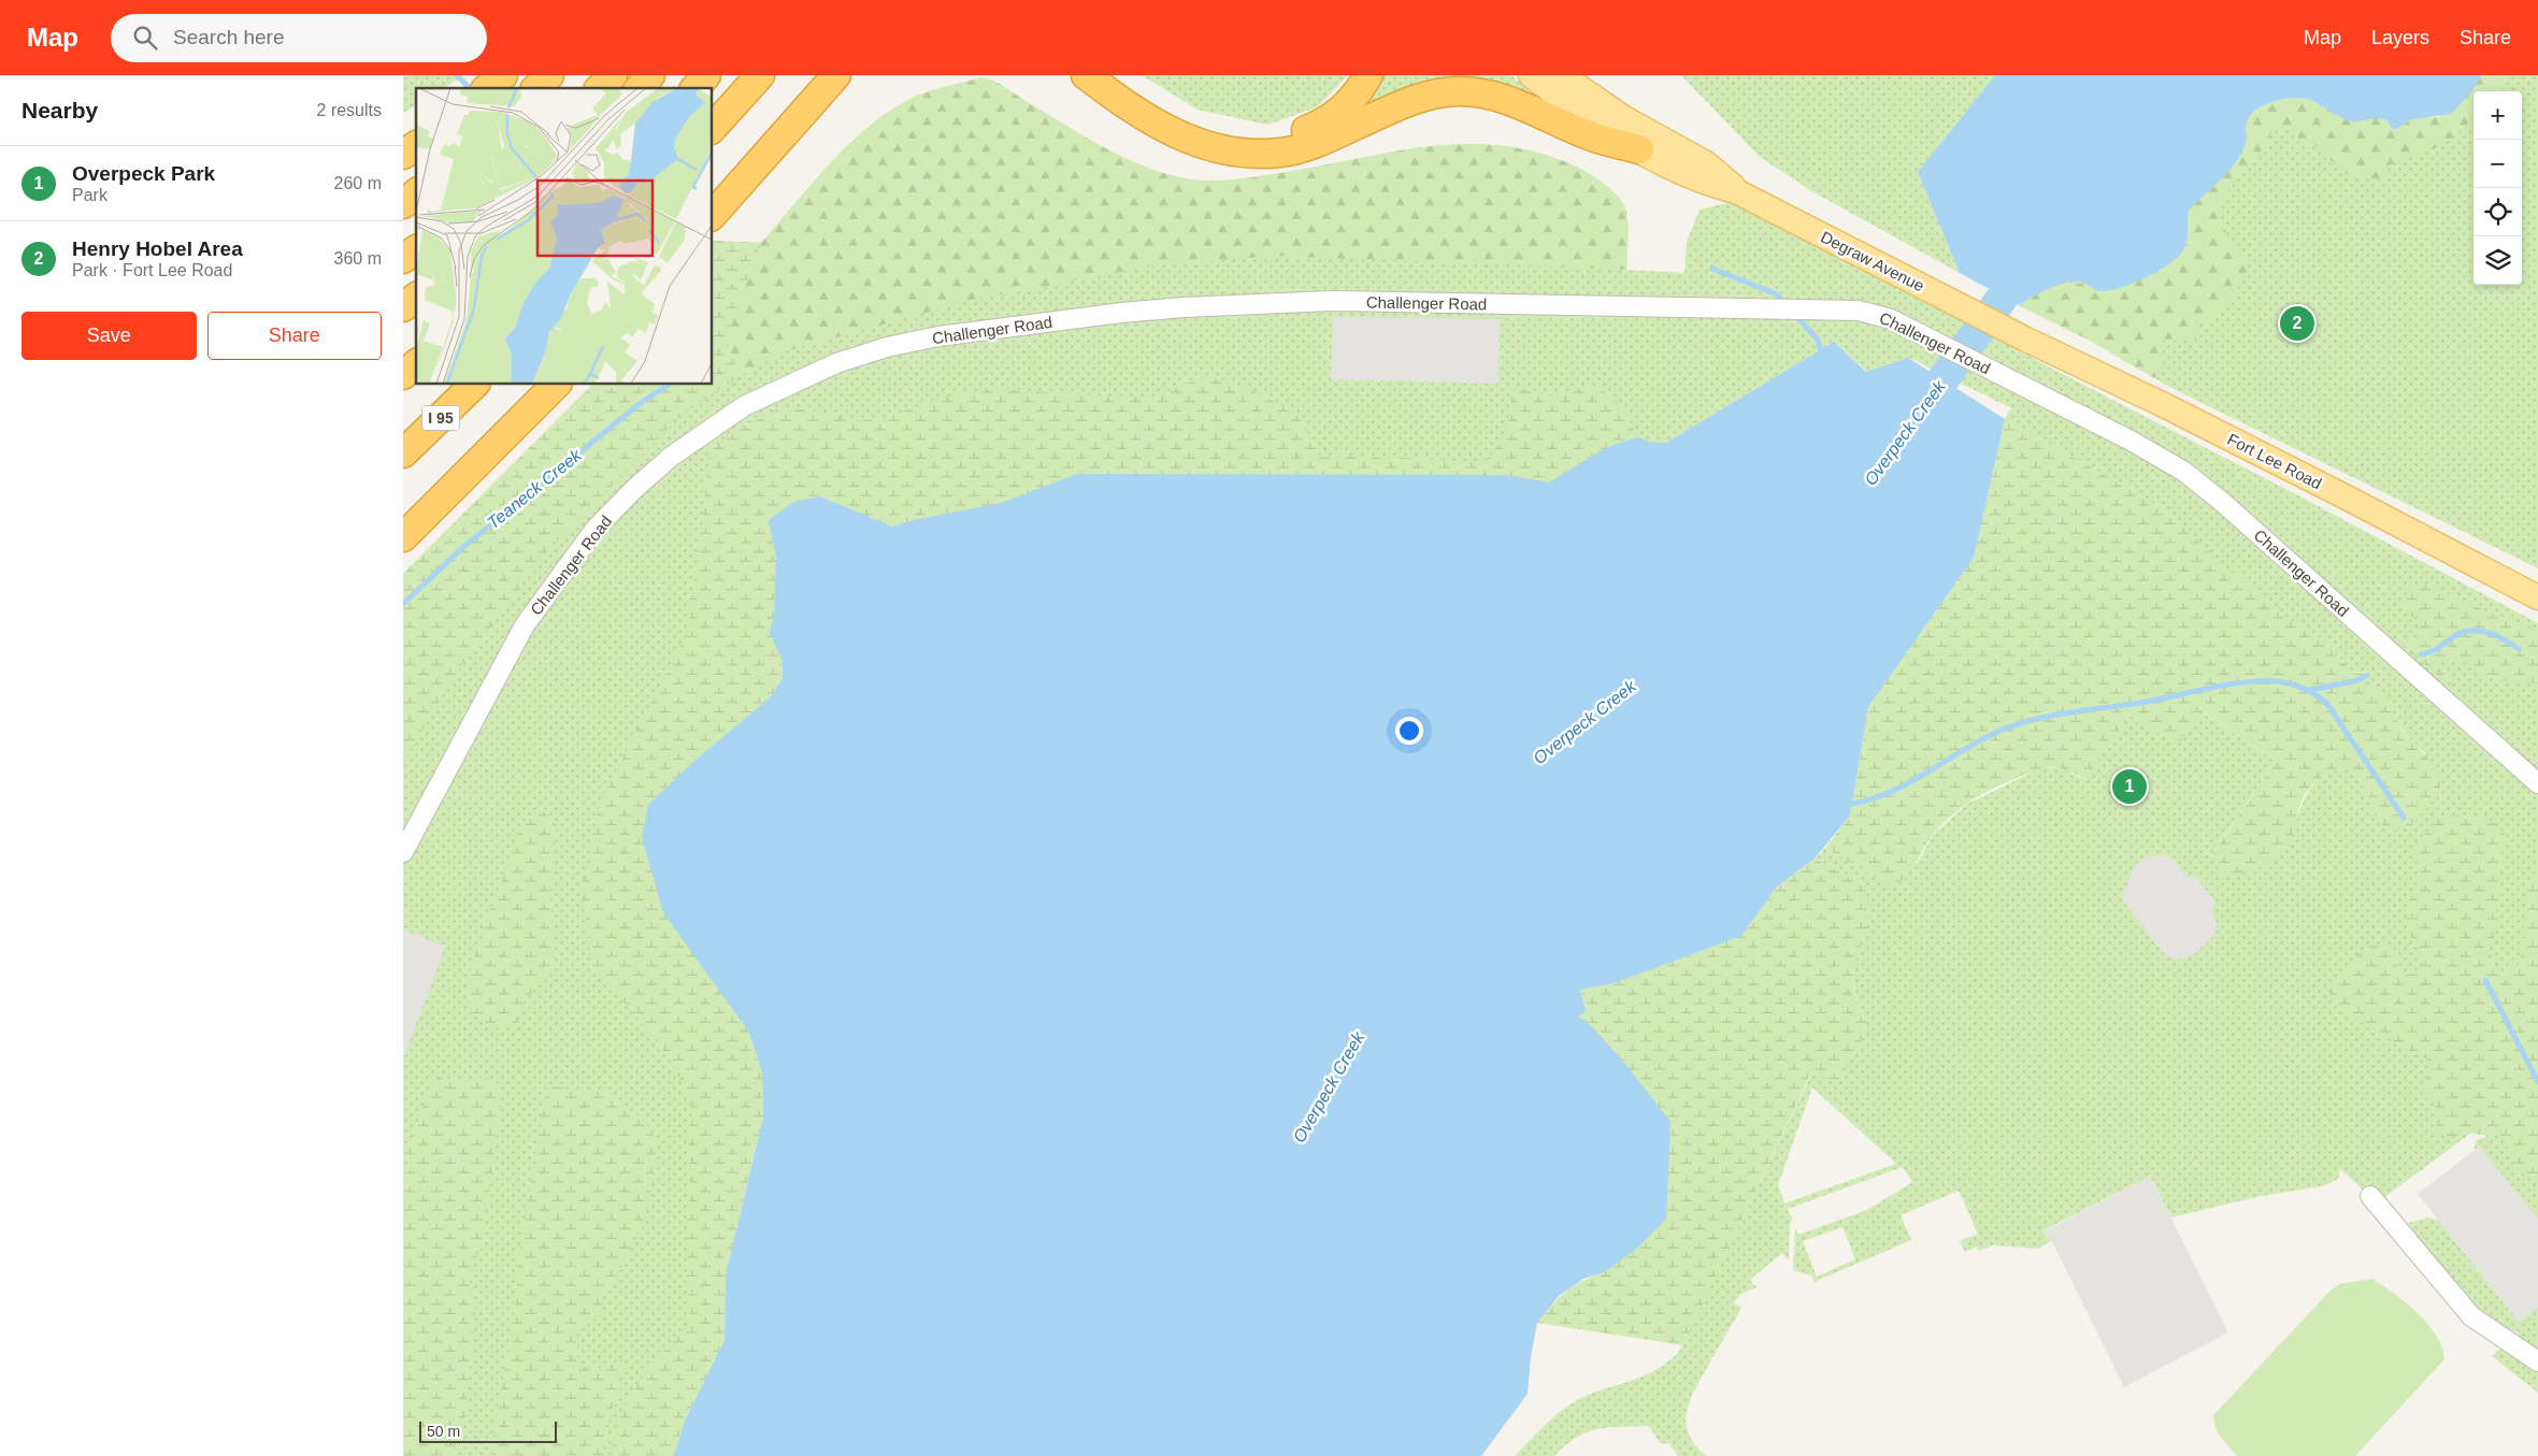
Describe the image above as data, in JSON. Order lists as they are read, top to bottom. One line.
{"streets":{"highway":["I 95"],"main road":["Degraw Avenue","Fort Lee Road"],"street":["Challenger Road"]},"crossings":[["Degraw Avenue","Fort Lee Road"]],"water":["Overpeck Creek","Teaneck Creek"],"scale_bar":"50 m","page":{"header":"Map","search":"Search here","nav":["Map","Layers","Share"],"heading":["Nearby","2 results"],"map_buttons":["+","−"],"list":[{"mark":"1","name":"Overpeck Park","note":"Park","value":"260 m"},{"mark":"2","name":"Henry Hobel Area","note":"Park · Fort Lee Road","value":"360 m"}],"buttons":["Save","Share"],"pins":["2","1"],"scale":"50 m"}}
